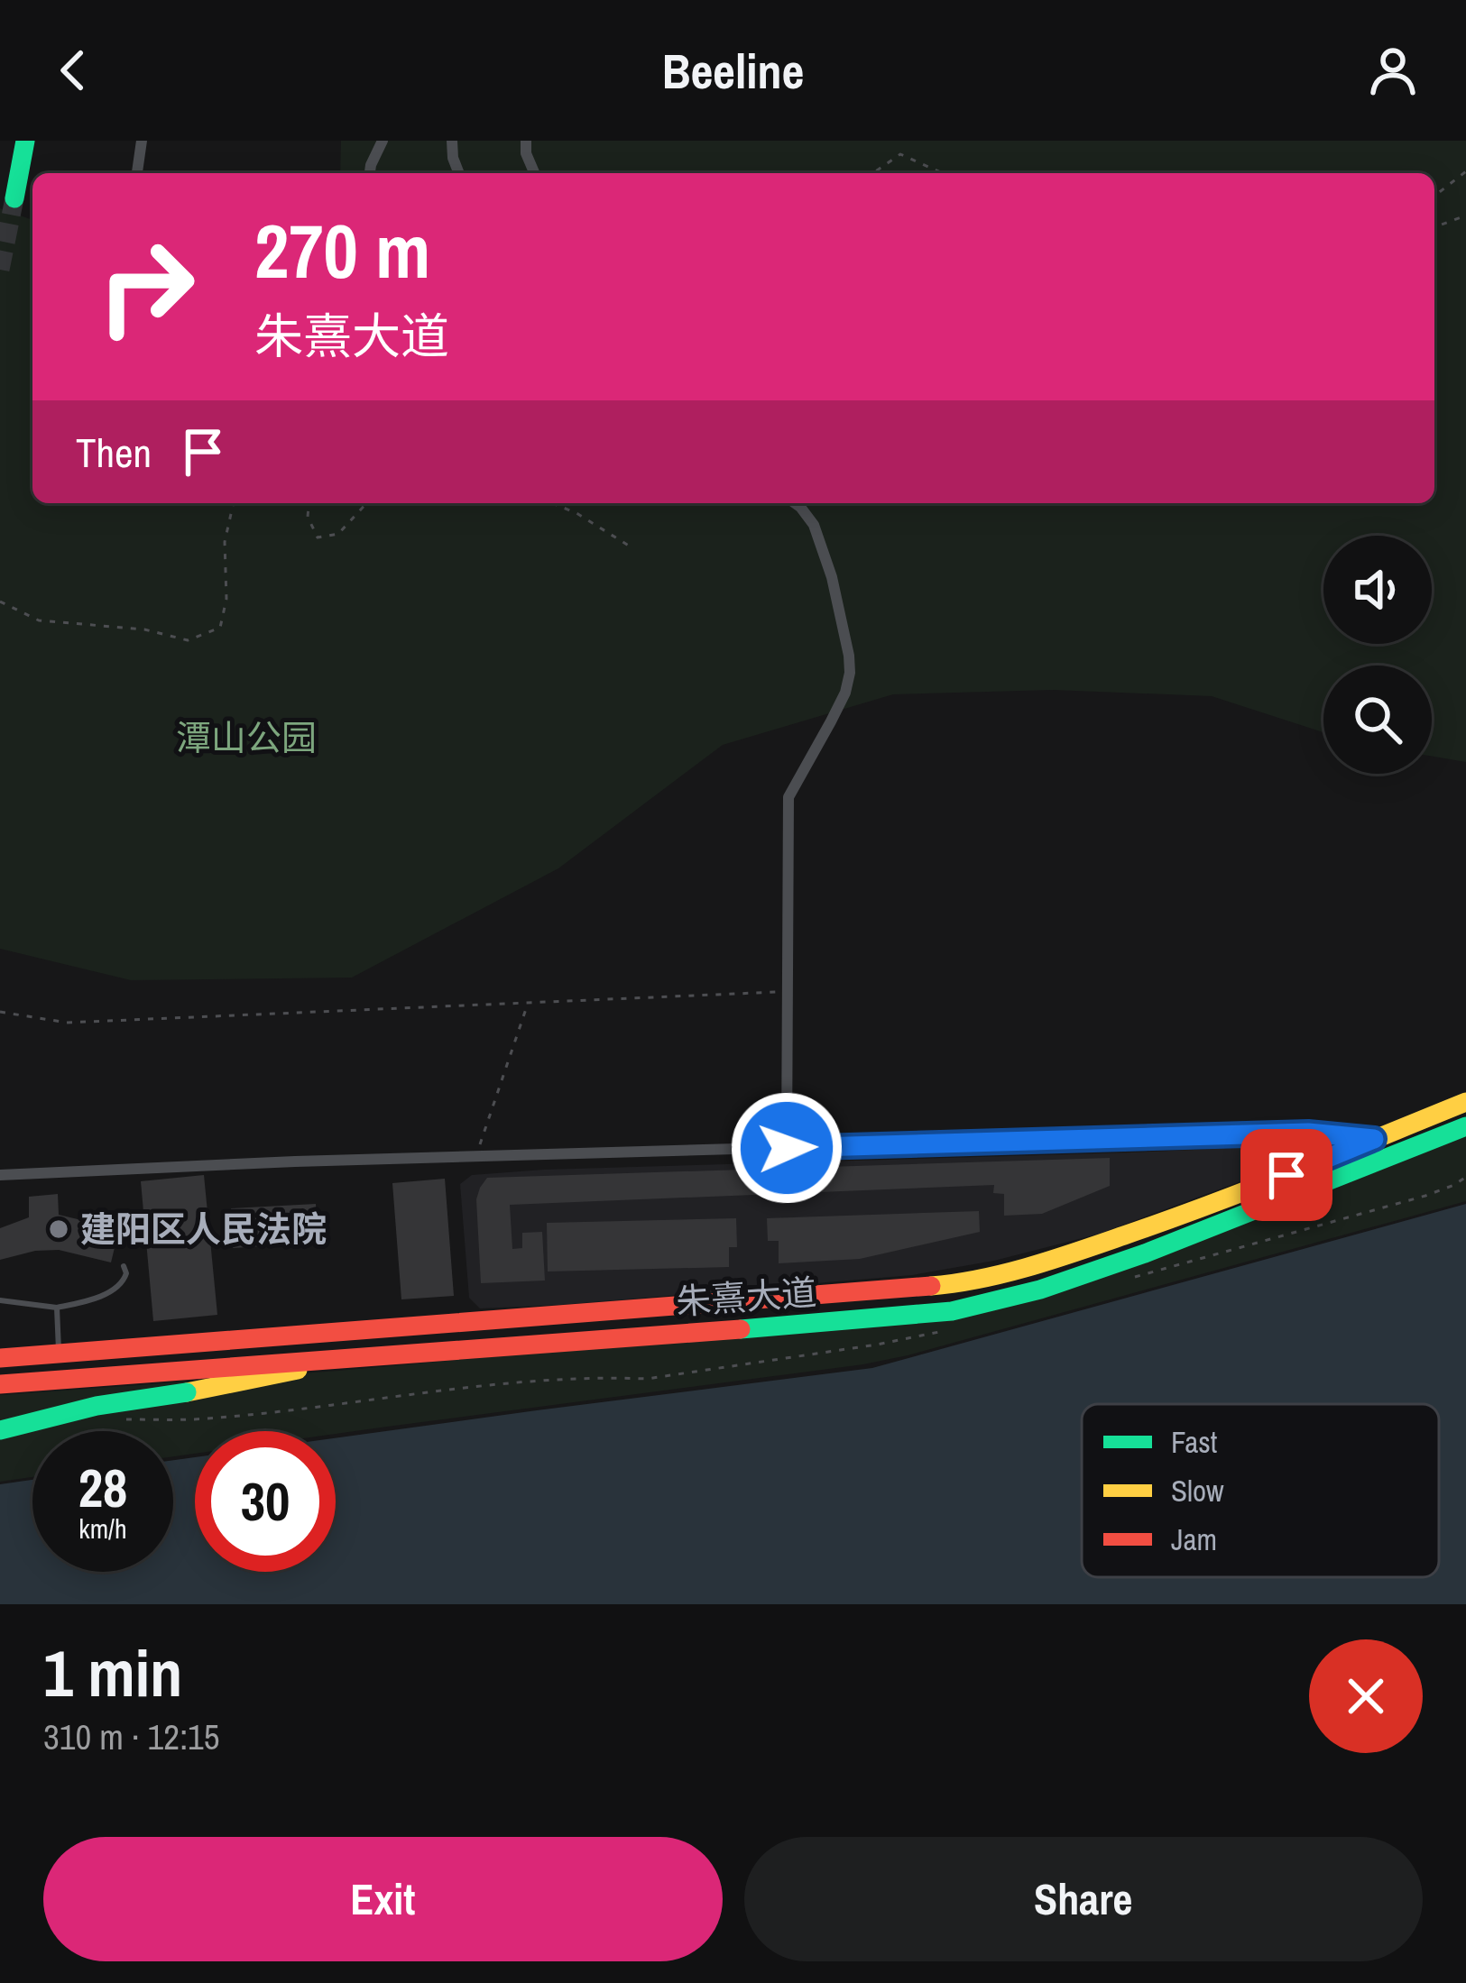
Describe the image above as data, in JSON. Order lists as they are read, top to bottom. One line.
{"streets":{"main road":["朱熹大道"]},"parks":["潭山公园"],"places":["建阳区人民法院"],"legend":["Fast","Slow","Jam"],"page":{"header":"Beeline","turn":["270 m","朱熹大道"],"then":"Then","speed":"28 km/h","limit":"30","heading":["1 min","310 m · 12:15"],"buttons":["Exit","Share"]}}
